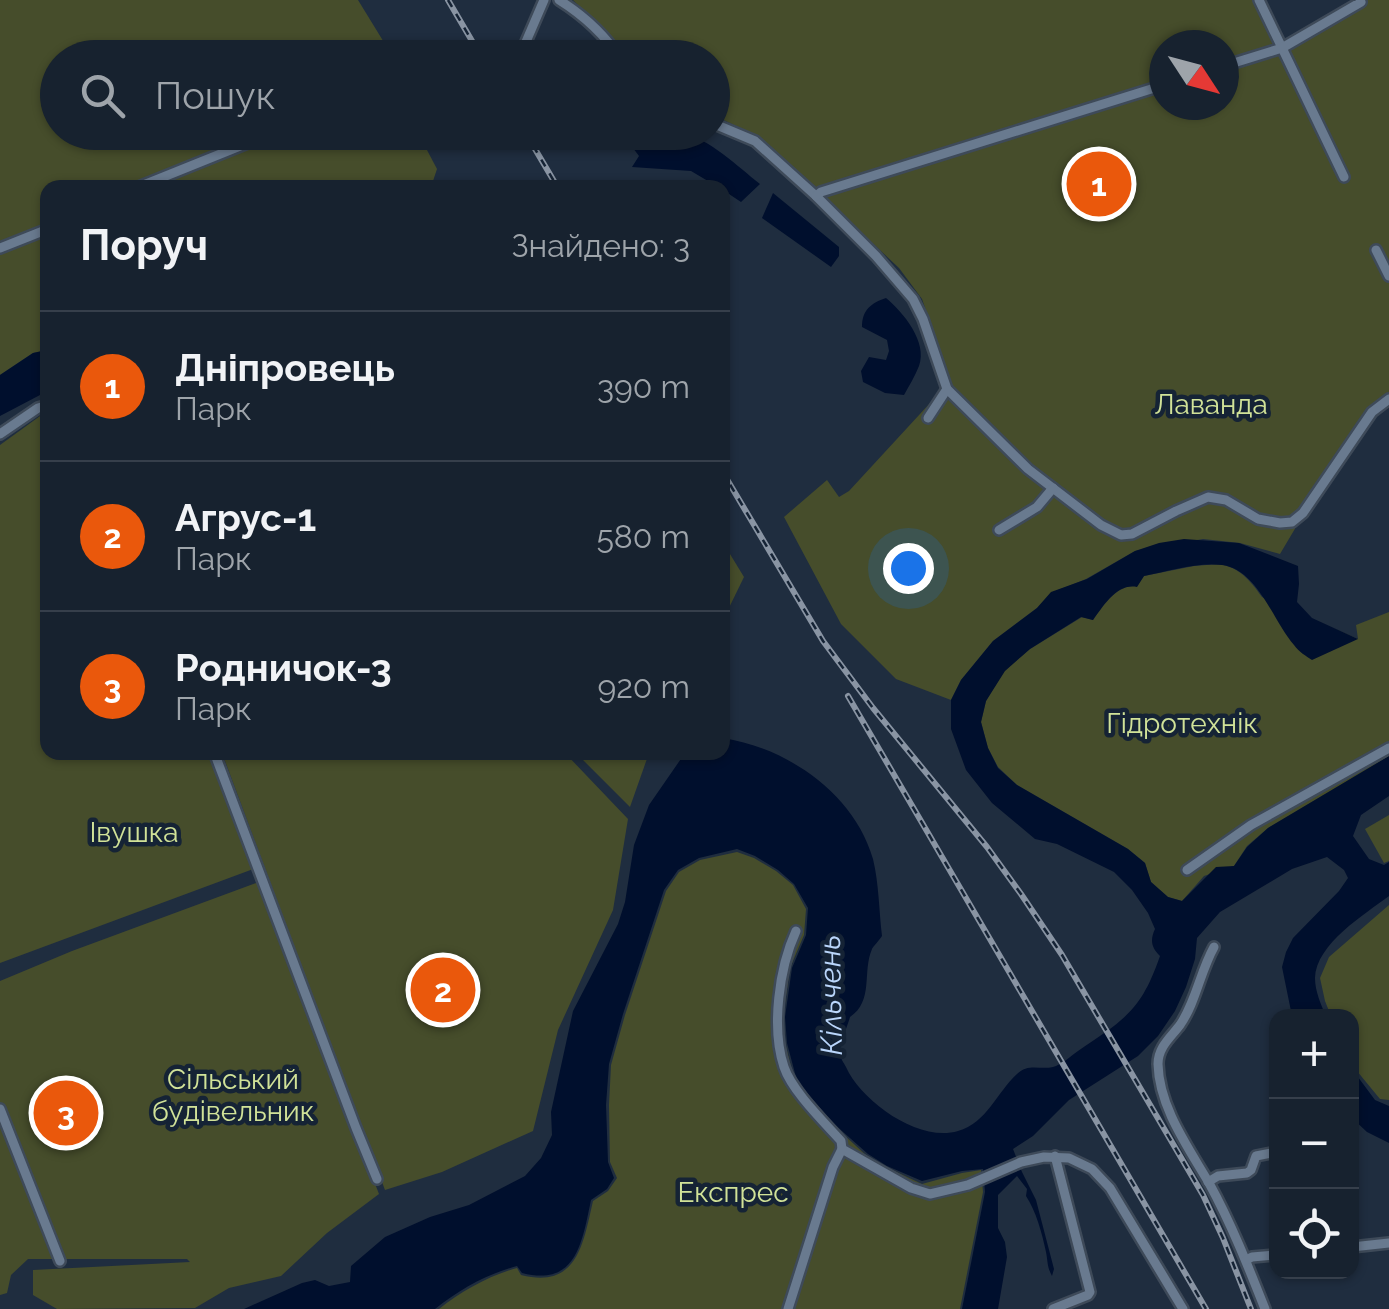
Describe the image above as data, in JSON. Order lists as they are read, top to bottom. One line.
{"water":["Кільчень"],"parks":["Лаванда","Гідротехнік","Івушка","Сільський будівельник","Експрес"],"north":"bottom right","page":{"search":"Пошук","pins":["1","2","3"],"heading":["Поруч","Знайдено: 3"],"list":[{"mark":"1","name":"Дніпровець","note":"Парк","value":"390 m"},{"mark":"2","name":"Агрус-1","note":"Парк","value":"580 m"},{"mark":"3","name":"Родничок-3","note":"Парк","value":"920 m"}],"map_buttons":["+","−"]}}
